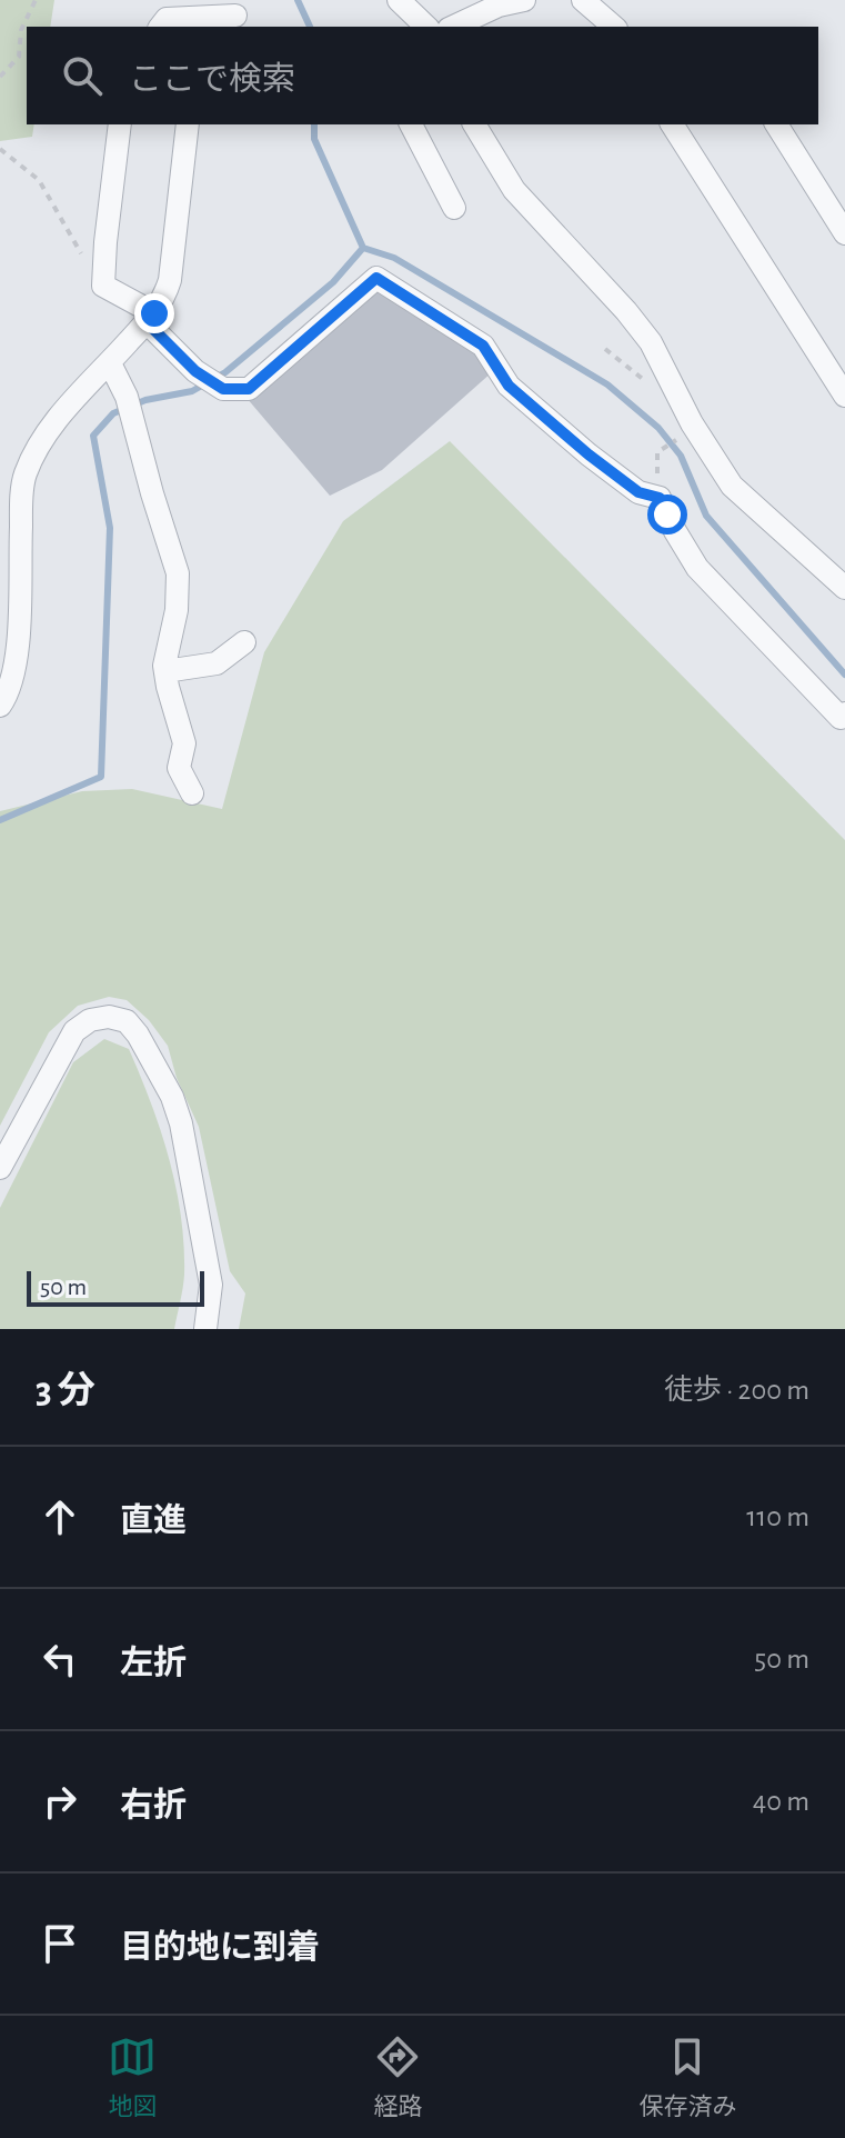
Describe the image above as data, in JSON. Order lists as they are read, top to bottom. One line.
{"scale_bar":"50 m","page":{"search":"ここで検索","scale":"50 m","heading":["3 分","徒歩 · 200 m"],"list":[["直進","110 m"],["左折","50 m"],["右折","40 m"],"目的地に到着"],"nav":["地図","経路","保存済み"]}}
